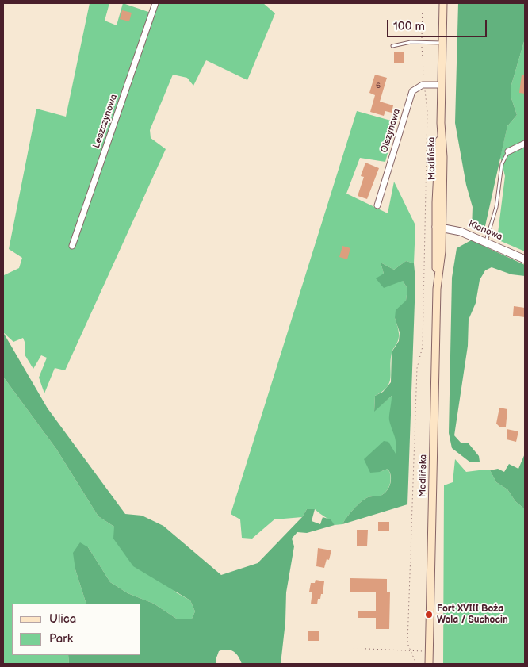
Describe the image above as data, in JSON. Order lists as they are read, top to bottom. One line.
{"streets":{"main road":["Modlińska"],"street":["Leszczynowa","Olszynowa","Klonowa"]},"crossings":[["Modlińska","Klonowa"]],"places":["Fort XVIII Boża Wola / Suchocin"],"house_numbers":["6"],"legend":["Ulica","Park"],"scale_bar":"100 m"}
